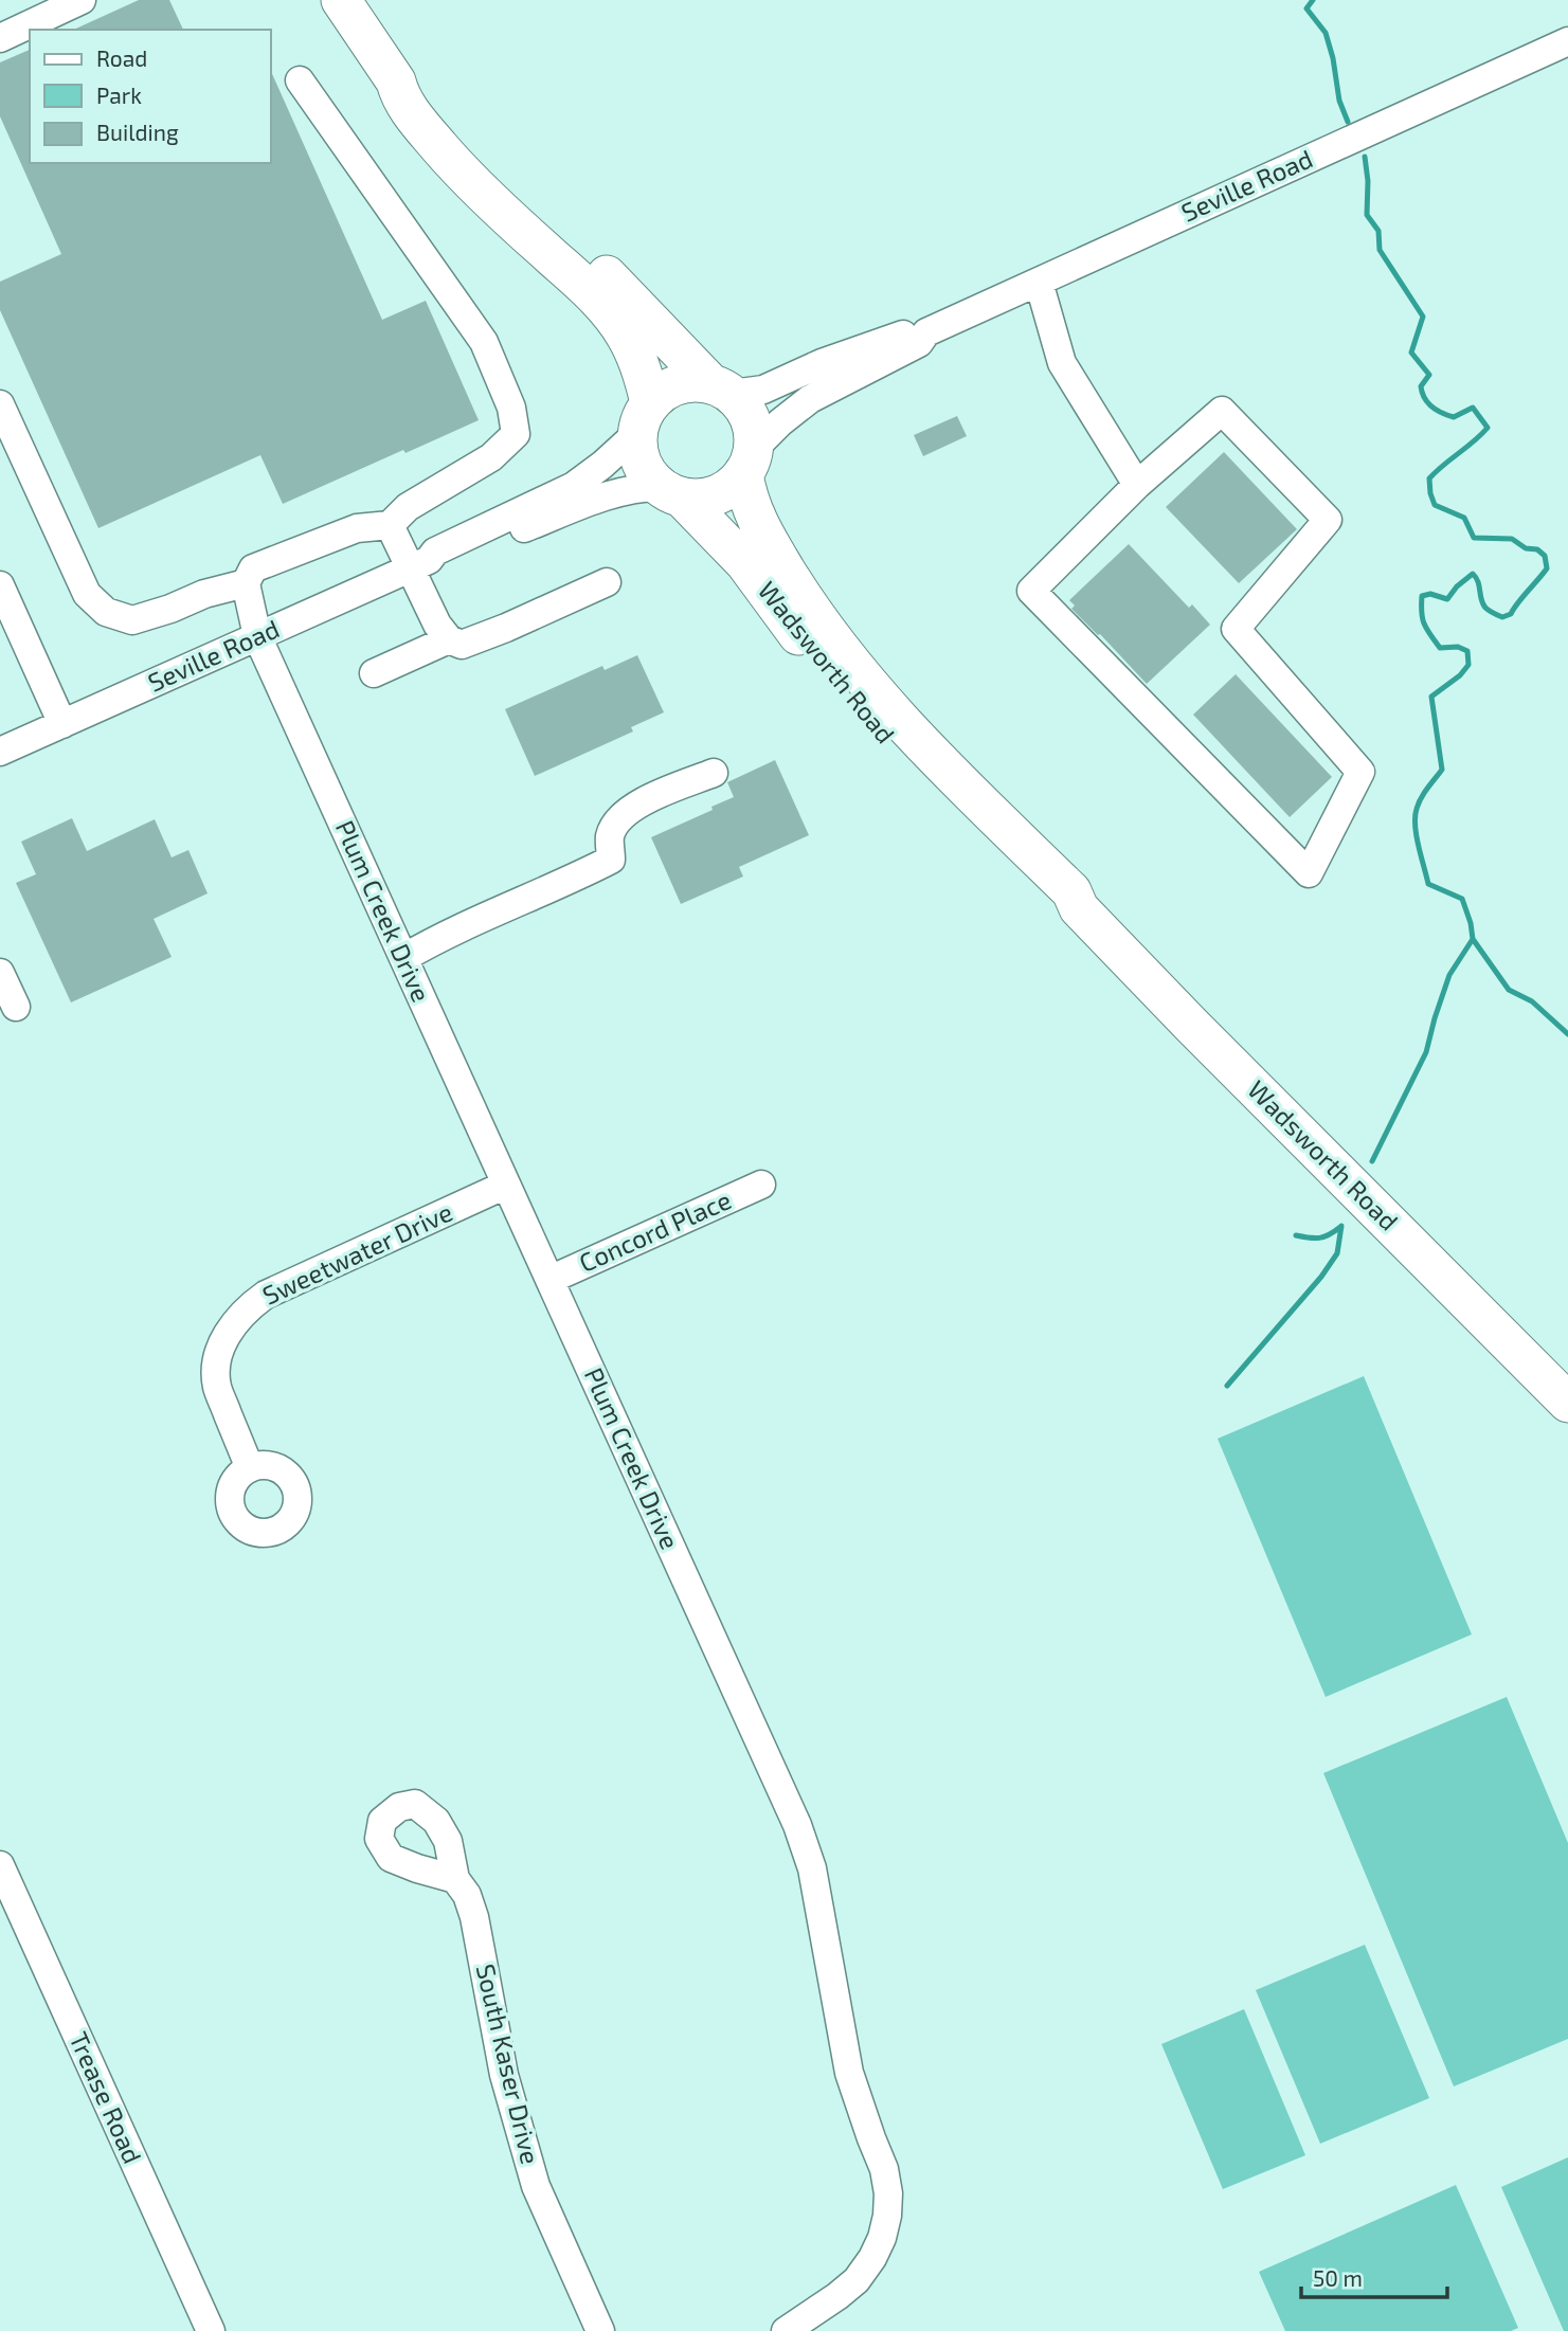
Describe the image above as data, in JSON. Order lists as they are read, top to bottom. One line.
{"streets":{"highway":["Wadsworth Road"],"street":["Seville Road","Plum Creek Drive","Concord Place","Sweetwater Drive","South Kaser Drive","Trease Road"]},"crossings":[["Seville Road","Wadsworth Road"],["Seville Road","Plum Creek Drive"],["Plum Creek Drive","Concord Place"],["Plum Creek Drive","Sweetwater Drive"]],"legend":["Road","Park","Building"],"scale_bar":"50 m"}
